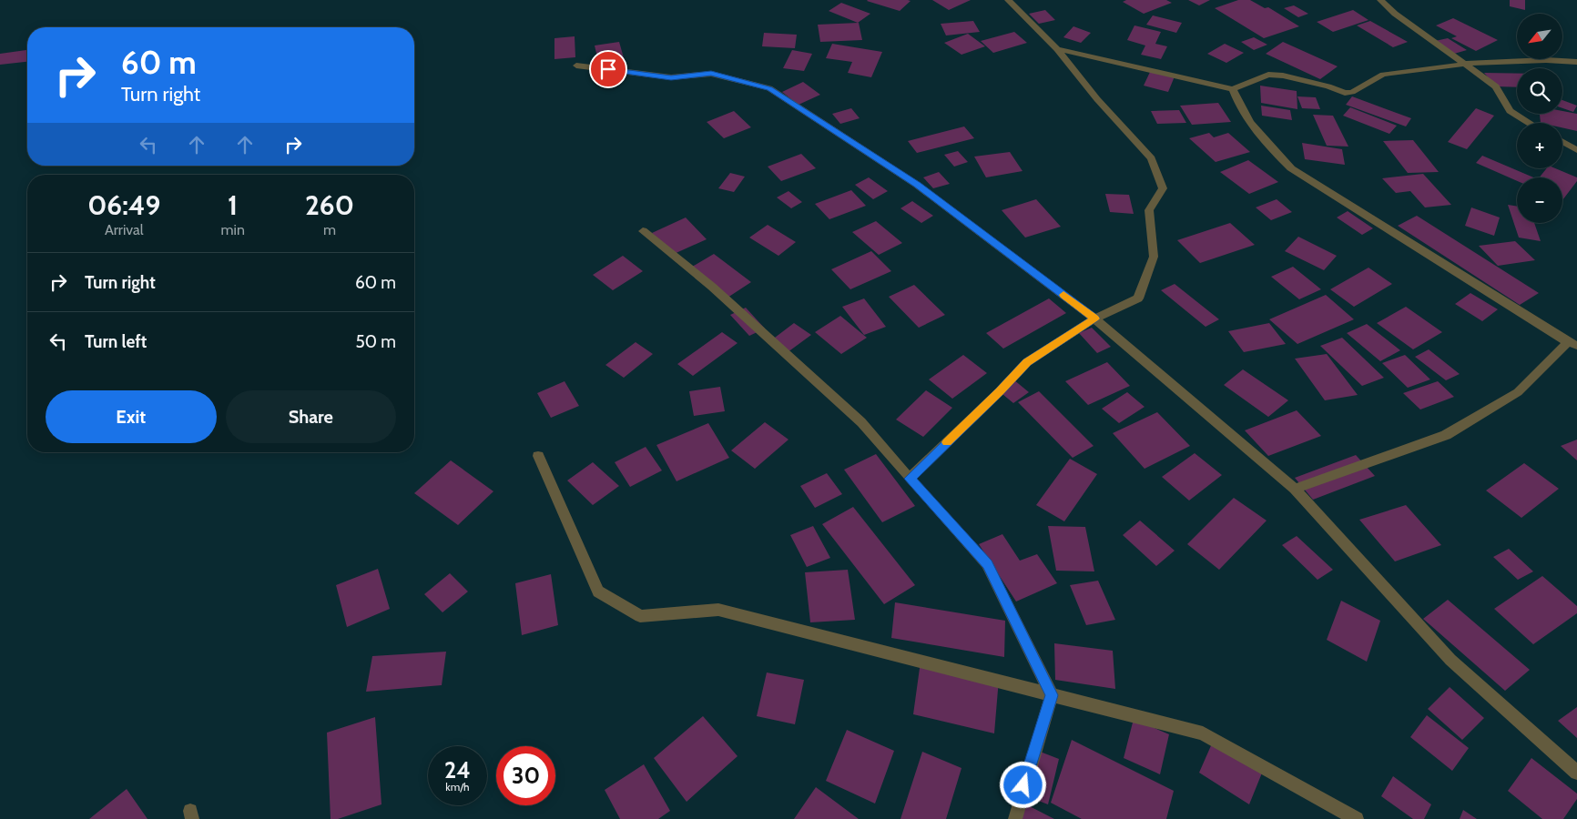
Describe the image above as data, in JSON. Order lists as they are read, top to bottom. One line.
{"north":"bottom left","page":{"map_buttons":["+","−"],"turn":["60 m","Turn right"],"eta":["06:49","Arrival","1","min","260","m"],"list":[{"name":"Turn right","value":"60 m"},{"name":"Turn left","value":"50 m"}],"buttons":["Exit","Share"],"speed":"24 km/h","limit":"30"}}
